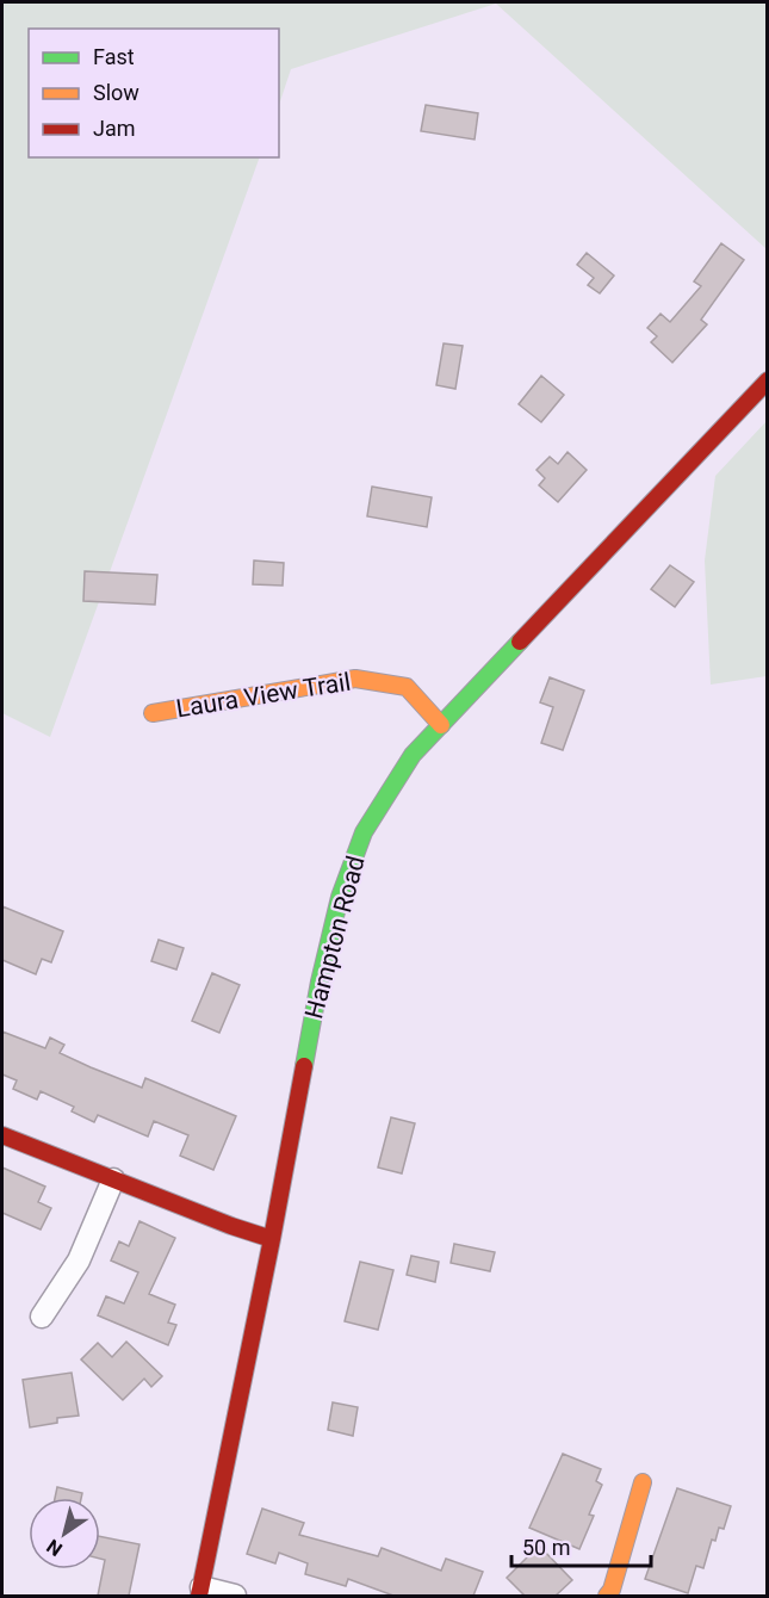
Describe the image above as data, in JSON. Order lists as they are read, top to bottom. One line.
{"streets":{"main road":["Laura View Trail","Hampton Road"]},"crossings":[["Laura View Trail","Hampton Road"]],"legend":["Fast","Slow","Jam"],"scale_bar":"50 m","north":"bottom left"}
